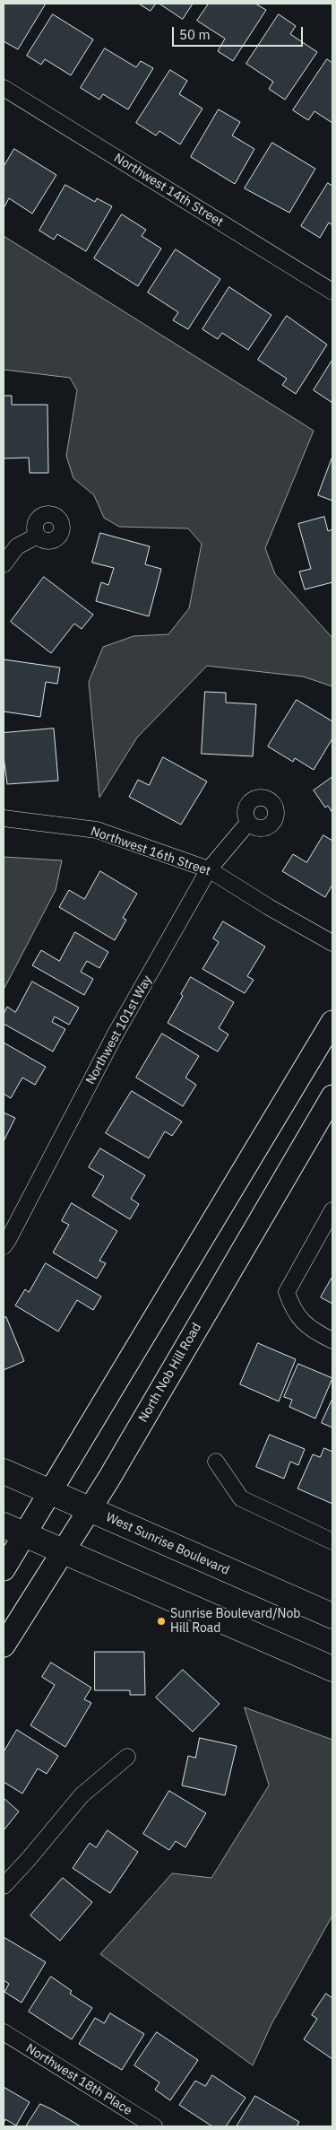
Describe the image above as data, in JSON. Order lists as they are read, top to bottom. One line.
{"streets":{"highway":["West Sunrise Boulevard"],"main road":["North Nob Hill Road"],"street":["Northwest 14th Street","Northwest 16th Street","Northwest 101st Way","Northwest 18th Place"]},"crossings":[["Northwest 16th Street","Northwest 101st Way"],["North Nob Hill Road","West Sunrise Boulevard"]],"places":["Sunrise Boulevard/Nob Hill Road"],"scale_bar":"50 m"}
